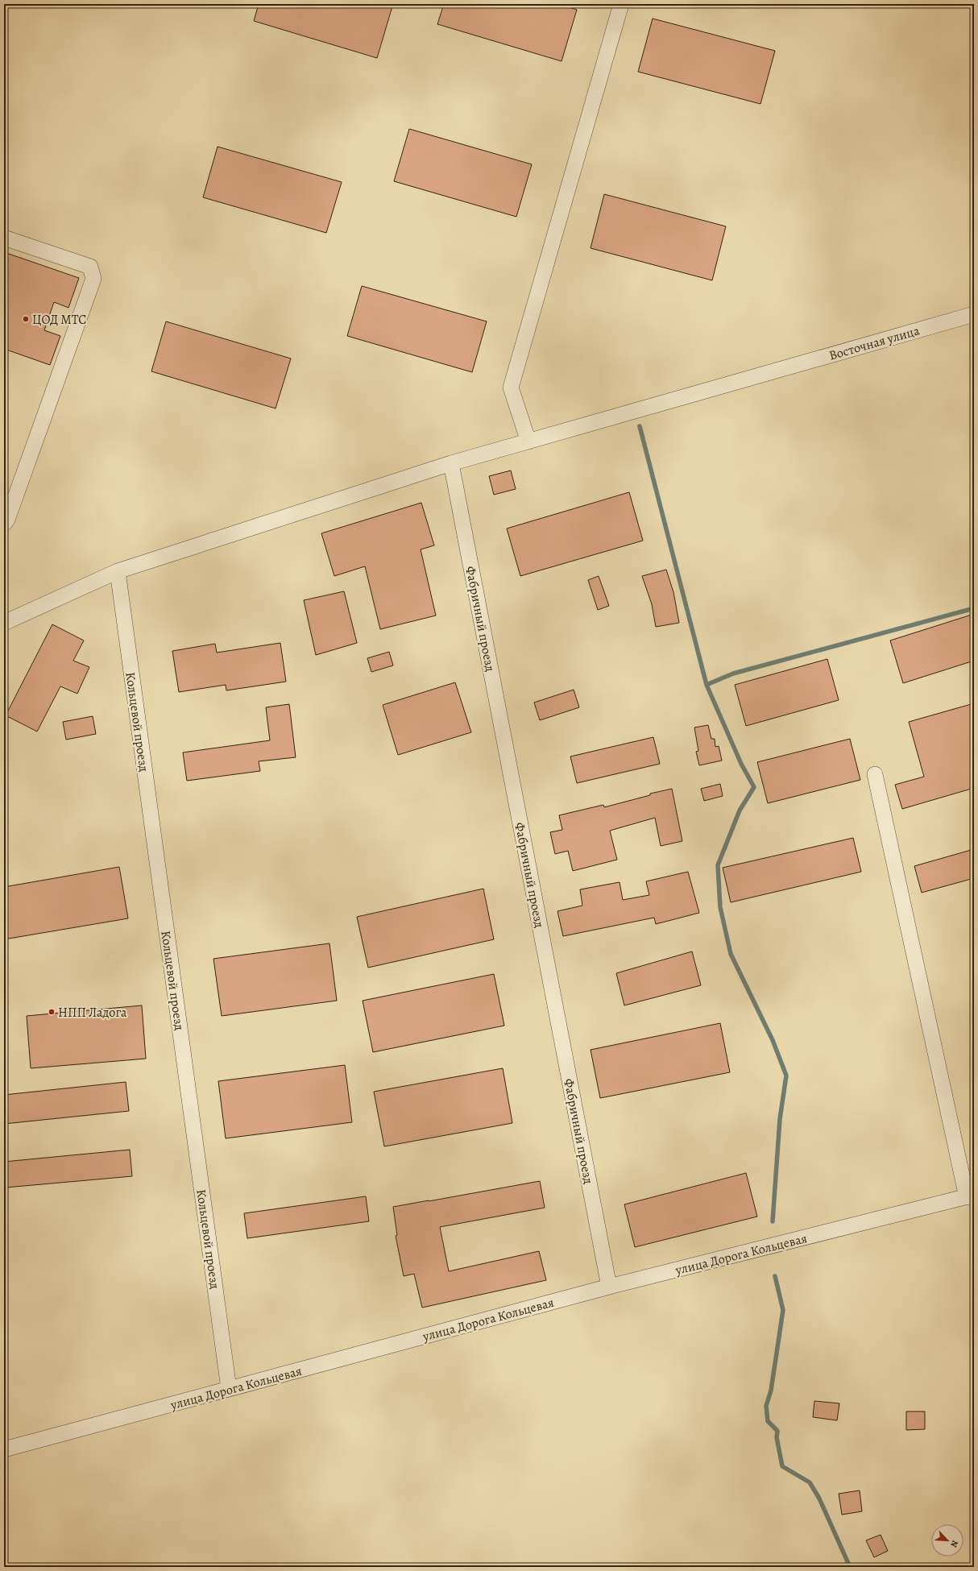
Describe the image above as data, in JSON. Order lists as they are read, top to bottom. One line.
{"streets":{"street":["Восточная улица","Фабричный проезд","Кольцевой проезд","улица Дорога Кольцевая"]},"crossings":[["Восточная улица","Фабричный проезд"],["Восточная улица","Кольцевой проезд"],["Фабричный проезд","улица Дорога Кольцевая"],["Кольцевой проезд","улица Дорога Кольцевая"]],"places":["ЦОД МТС","НПП Ладога"],"north":"bottom right"}
